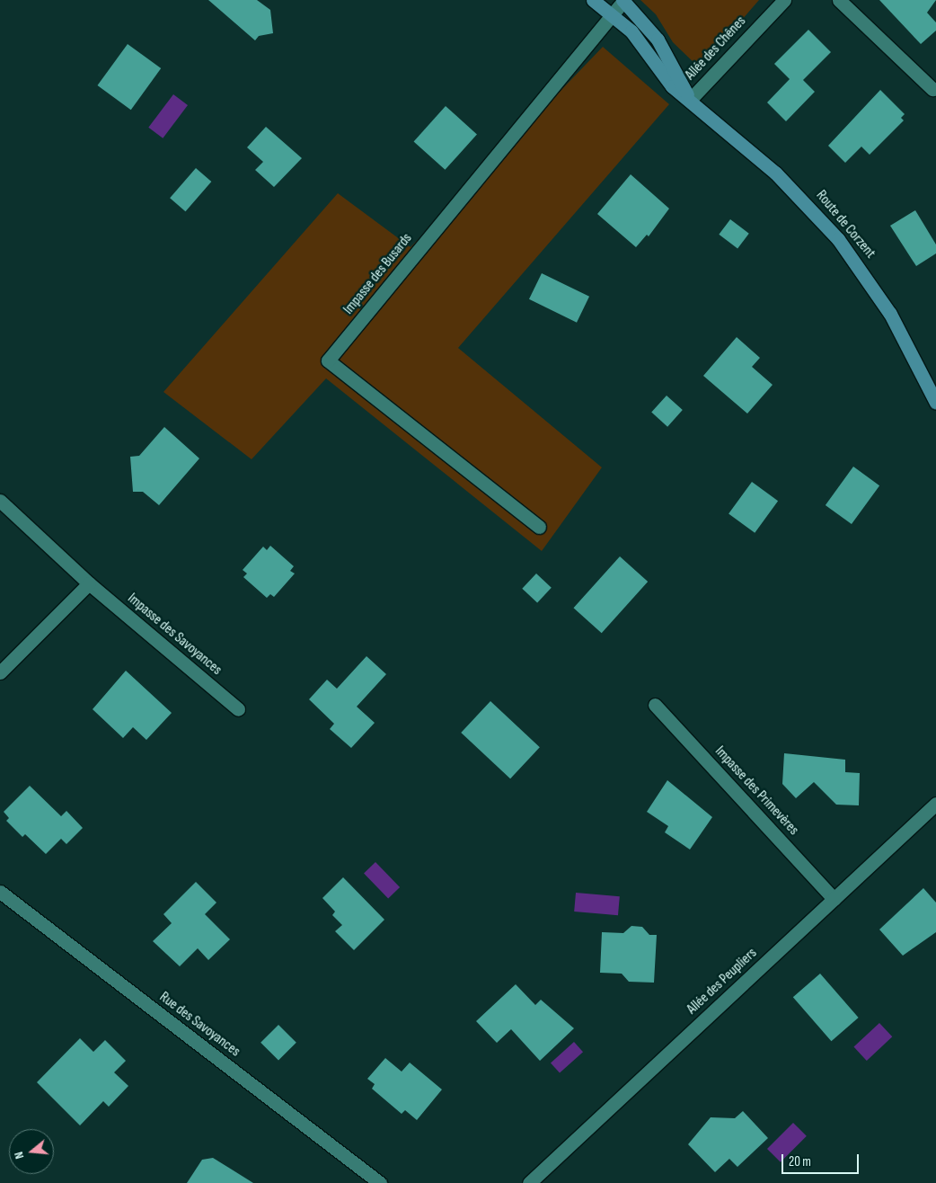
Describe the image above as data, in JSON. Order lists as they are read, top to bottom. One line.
{"streets":{"street":["Allée des Chênes","Route de Corzent","Impasse des Busards","Impasse des Savoyances","Impasse des Primevères","Allée des Peupliers","Rue des Savoyances"]},"crossings":[["Allée des Chênes","Route de Corzent"],["Route de Corzent","Impasse des Busards"],["Impasse des Primevères","Allée des Peupliers"]],"scale_bar":"20 m","north":"left"}
